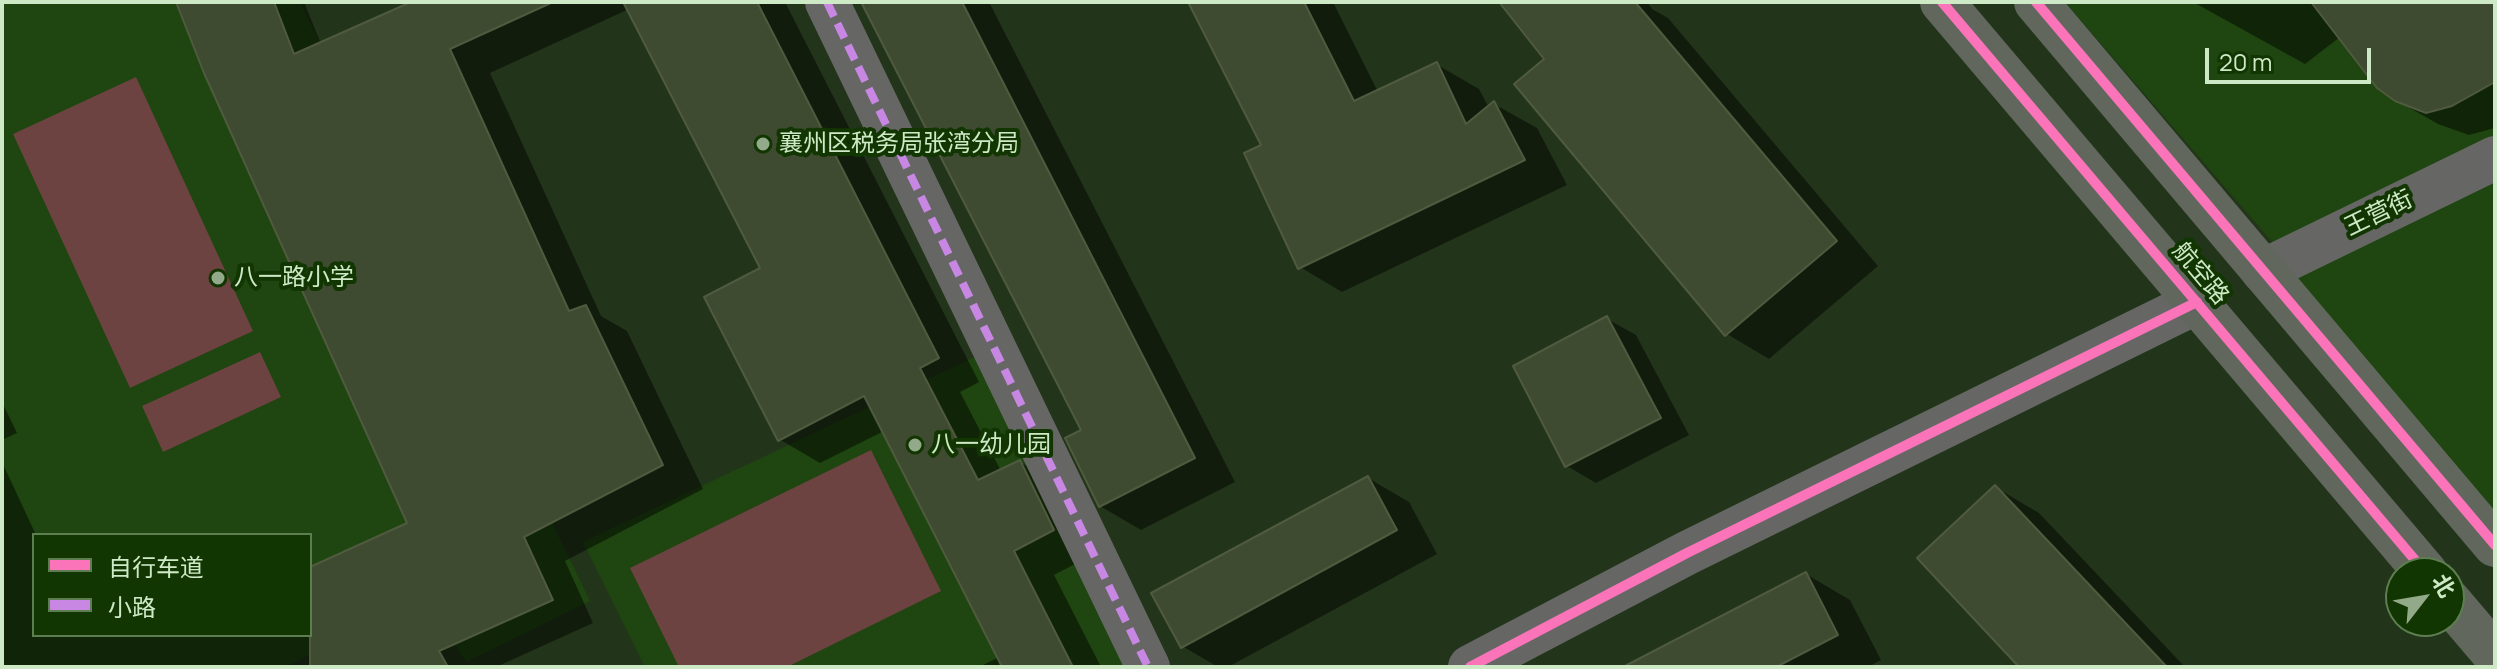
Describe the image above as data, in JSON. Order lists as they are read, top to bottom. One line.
{"streets":{"main road":["航空路"],"street":["王营街"]},"crossings":[["王营街","航空路"]],"places":["襄州区税务局张湾分局","八一路小学","八一幼儿园"],"legend":["自行车道","小路"],"scale_bar":"20 m","north":"top right"}
